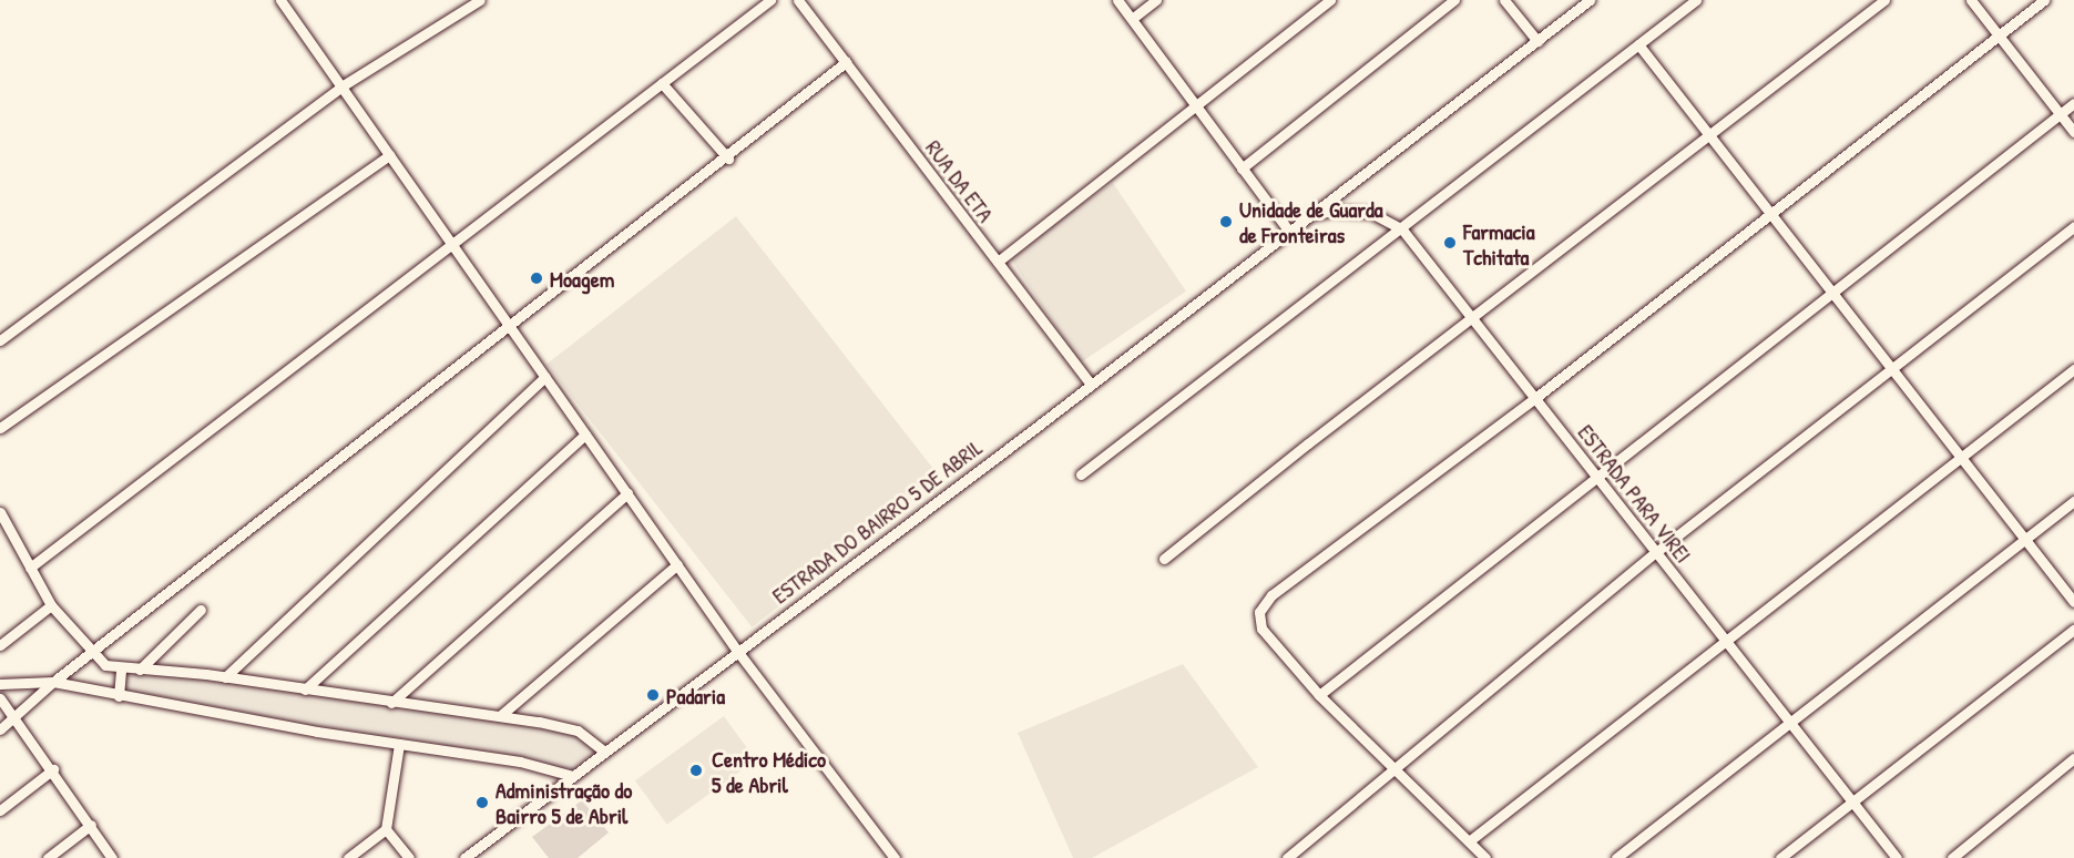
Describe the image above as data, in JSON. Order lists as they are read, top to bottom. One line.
{"streets":{"street":["RUA DA ETA","ESTRADA PARA VIREI","ESTRADA DO BAIRRO 5 DE ABRIL"]},"crossings":[["RUA DA ETA","ESTRADA DO BAIRRO 5 DE ABRIL"],["ESTRADA PARA VIREI","ESTRADA DO BAIRRO 5 DE ABRIL"]],"places":["Unidade de Guarda de Fronteiras","Farmacia Tchitata","Moagem","Padaria","Centro Médico 5 de Abril","Administração do Bairro 5 de Abril"]}
